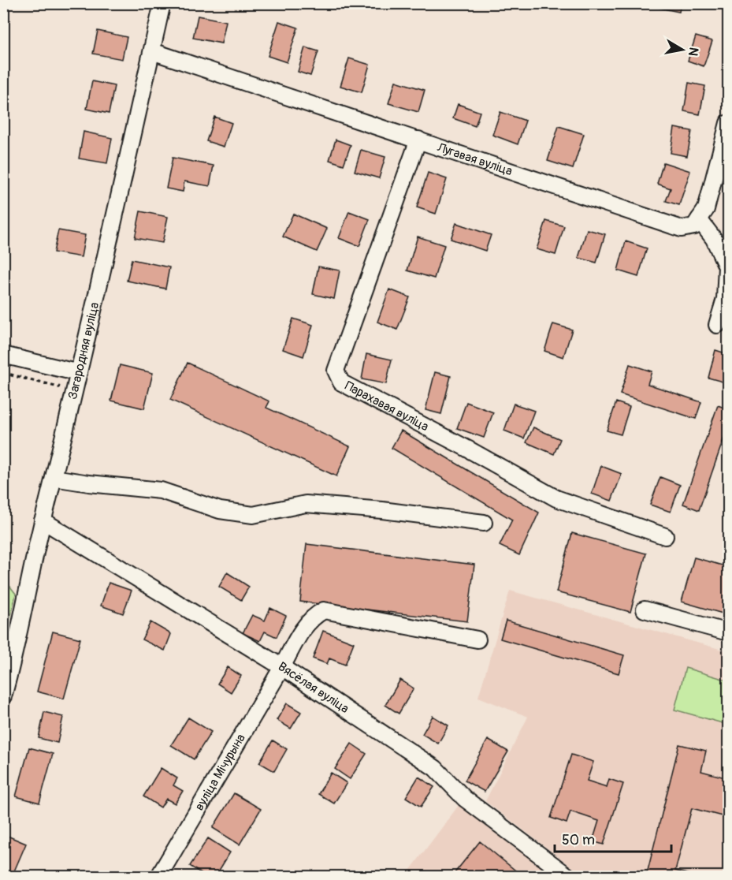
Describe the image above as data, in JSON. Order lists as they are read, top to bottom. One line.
{"streets":{"street":["Лугавая вуліца","Загародняя вуліца","Парахавая вуліца","Вясёлая вуліца","вуліца Мічурына"]},"crossings":[["Лугавая вуліца","Загародняя вуліца"],["Лугавая вуліца","Парахавая вуліца"],["Загародняя вуліца","Вясёлая вуліца"],["Вясёлая вуліца","вуліца Мічурына"]],"scale_bar":"50 m","north":"right"}
